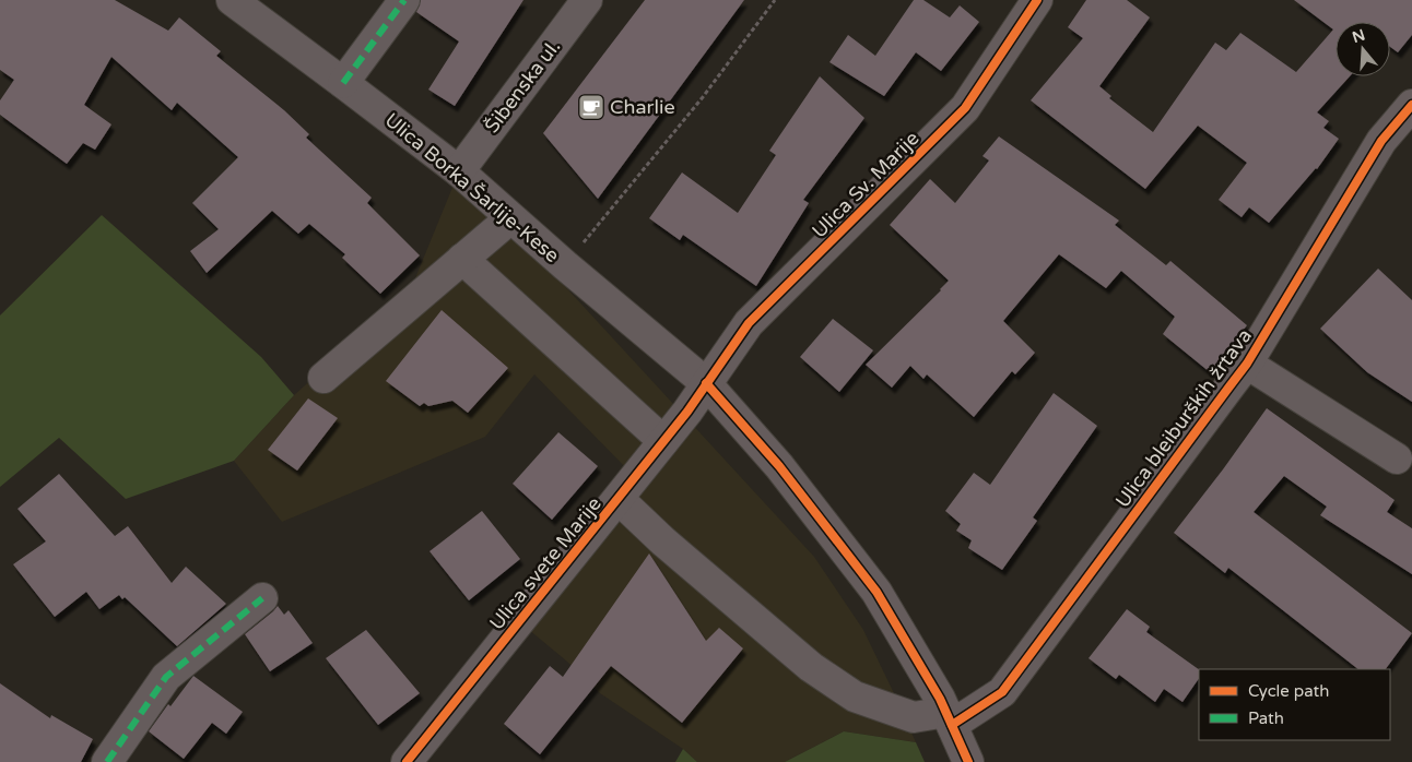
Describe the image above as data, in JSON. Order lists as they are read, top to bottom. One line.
{"streets":{"street":["Šibenska ul.","Ulica Sv. Marije","Ulica Borka Šarlije-Kese","Ulica bleiburških žrtava","Ulica svete Marije"]},"crossings":[["Šibenska ul.","Ulica Borka Šarlije-Kese"],["Ulica Sv. Marije","Ulica Borka Šarlije-Kese"],["Ulica Sv. Marije","Ulica svete Marije"],["Ulica Borka Šarlije-Kese","Ulica svete Marije"]],"places":{"cafe":["Charlie"]},"legend":["Cycle path","Path"],"north":"top"}
